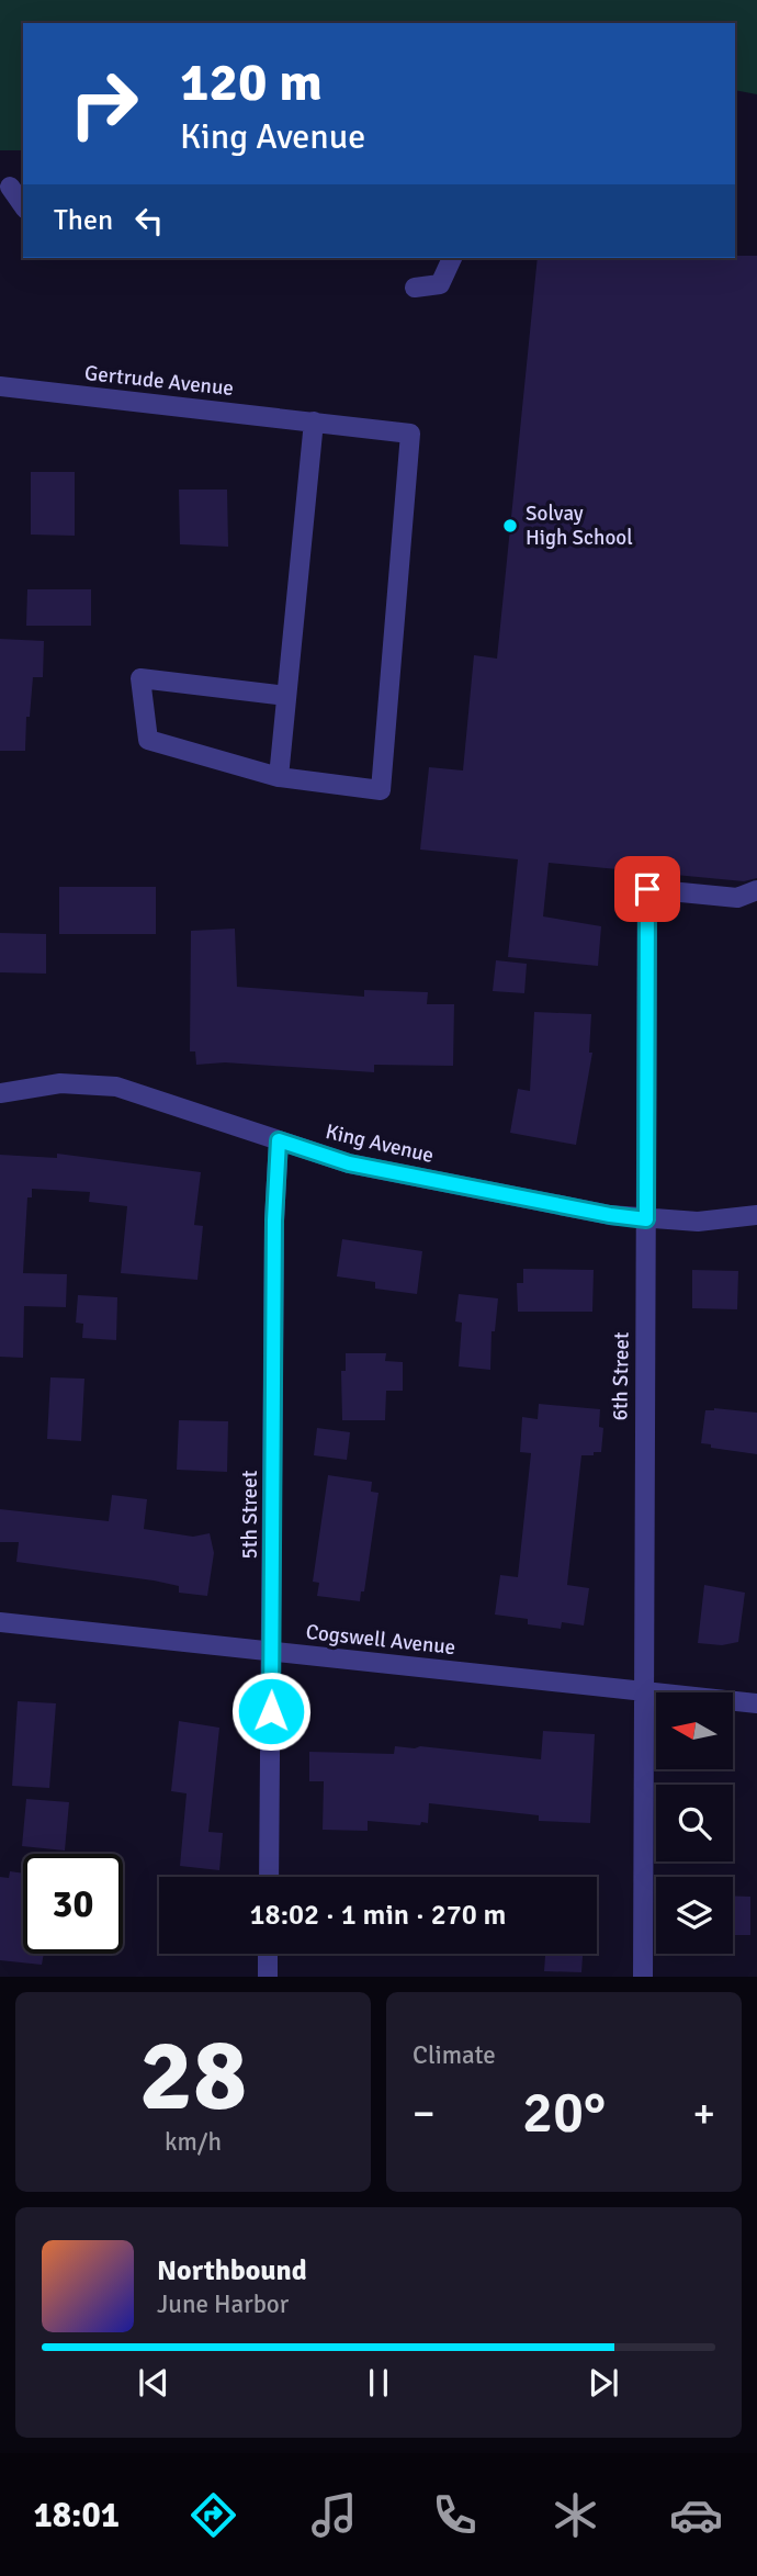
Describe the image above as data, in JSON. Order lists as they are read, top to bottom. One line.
{"streets":{"street":["Gertrude Avenue","King Avenue","6th Street","5th Street","Cogswell Avenue"]},"crossings":[["King Avenue","6th Street"],["King Avenue","5th Street"],["6th Street","Cogswell Avenue"],["5th Street","Cogswell Avenue"]],"places":["Solvay High School"],"north":"left","page":{"turn":["120 m","King Avenue"],"then":"Then","limit":"30","trip":"18:02 · 1 min · 270 m","tile":[["28","km/h"],"Climate"],"heat":["−","20°","+"],"song":["Northbound","June Harbor"],"tabs":"18:01"}}
